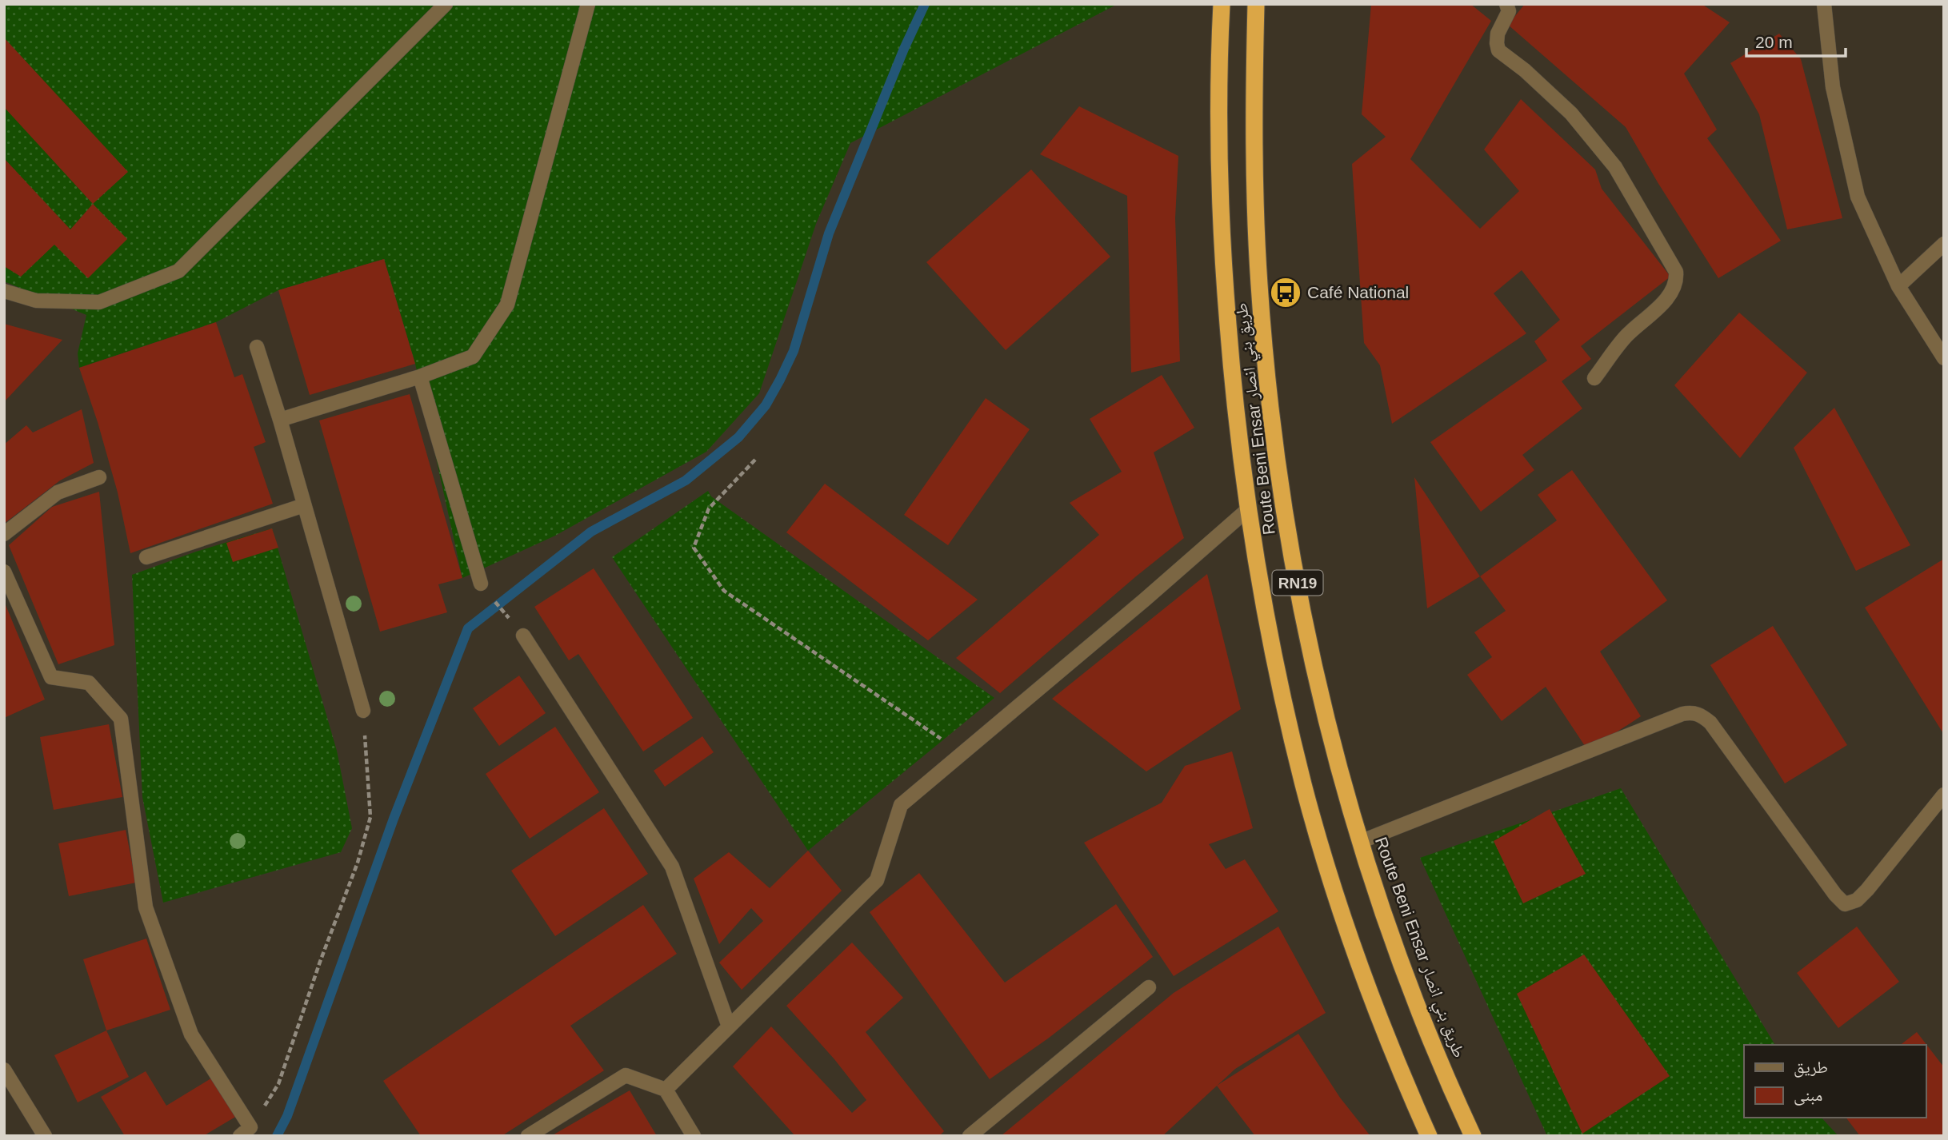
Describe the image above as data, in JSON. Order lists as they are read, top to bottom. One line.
{"streets":{"highway":["Route Beni Ensar طريق بني انصار","RN19"]},"places":{"bus stop":["Café National"]},"legend":["طريق","مبنى"],"scale_bar":"20 m"}
